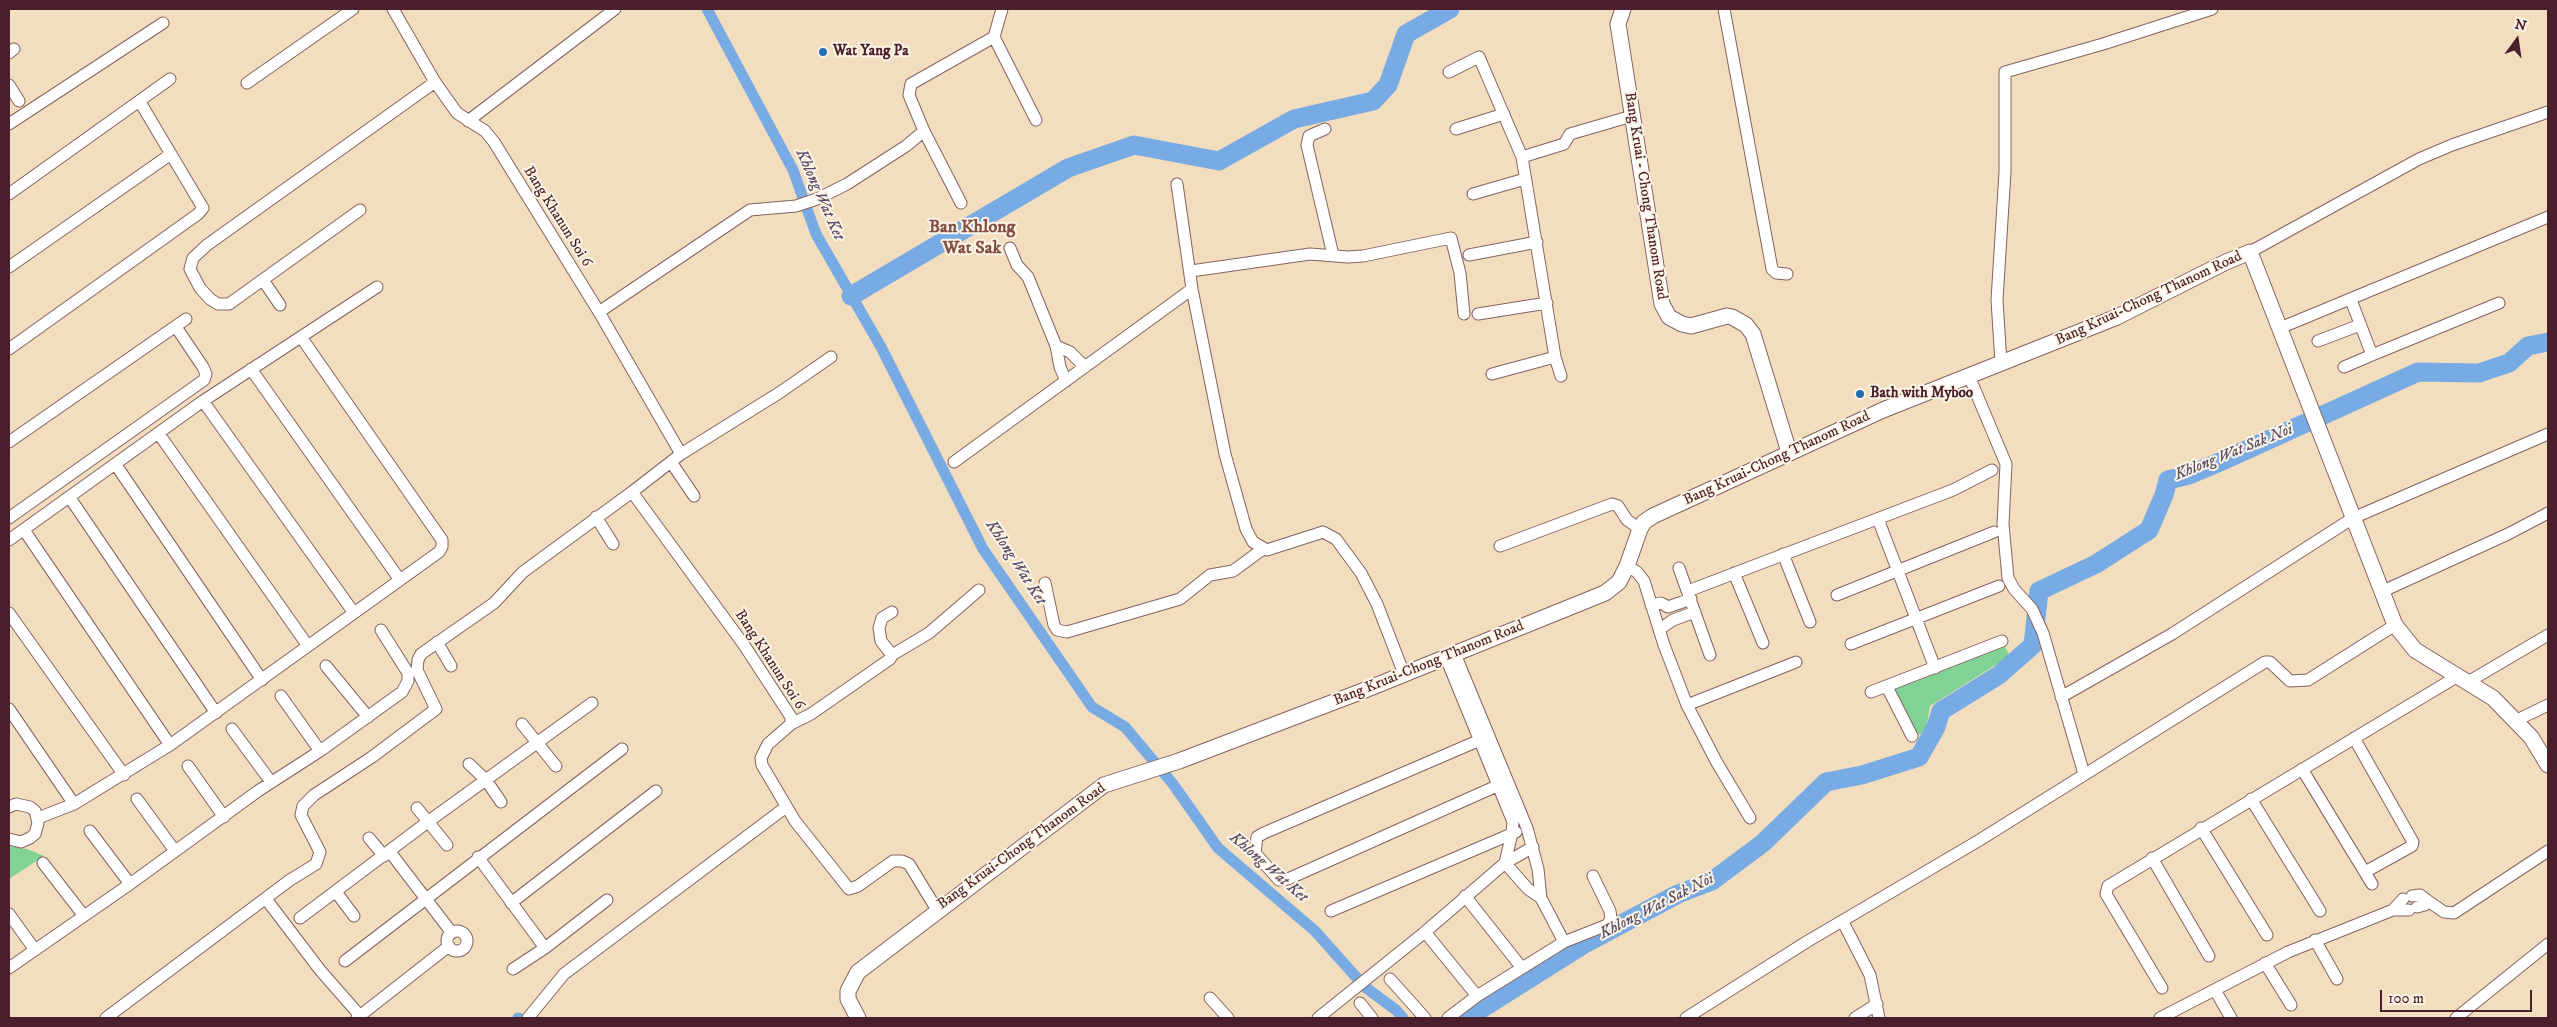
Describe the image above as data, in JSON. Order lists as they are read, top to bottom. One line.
{"streets":{"street":["Bang Kruai - Chong Thanom Road","Bang Khanun Soi 6","Bang Kruai-Chong Thanom Road"]},"crossings":[["Bang Kruai - Chong Thanom Road","Bang Kruai-Chong Thanom Road"],["Bang Khanun Soi 6","Bang Kruai-Chong Thanom Road"]],"districts":["Ban Khlong Wat Sak"],"water":["Khlong Wat Ket","Khlong Wat Sak Noi"],"places":["Wat Yang Pa","Bath with Myboo"],"scale_bar":"100 m","north":"top"}
